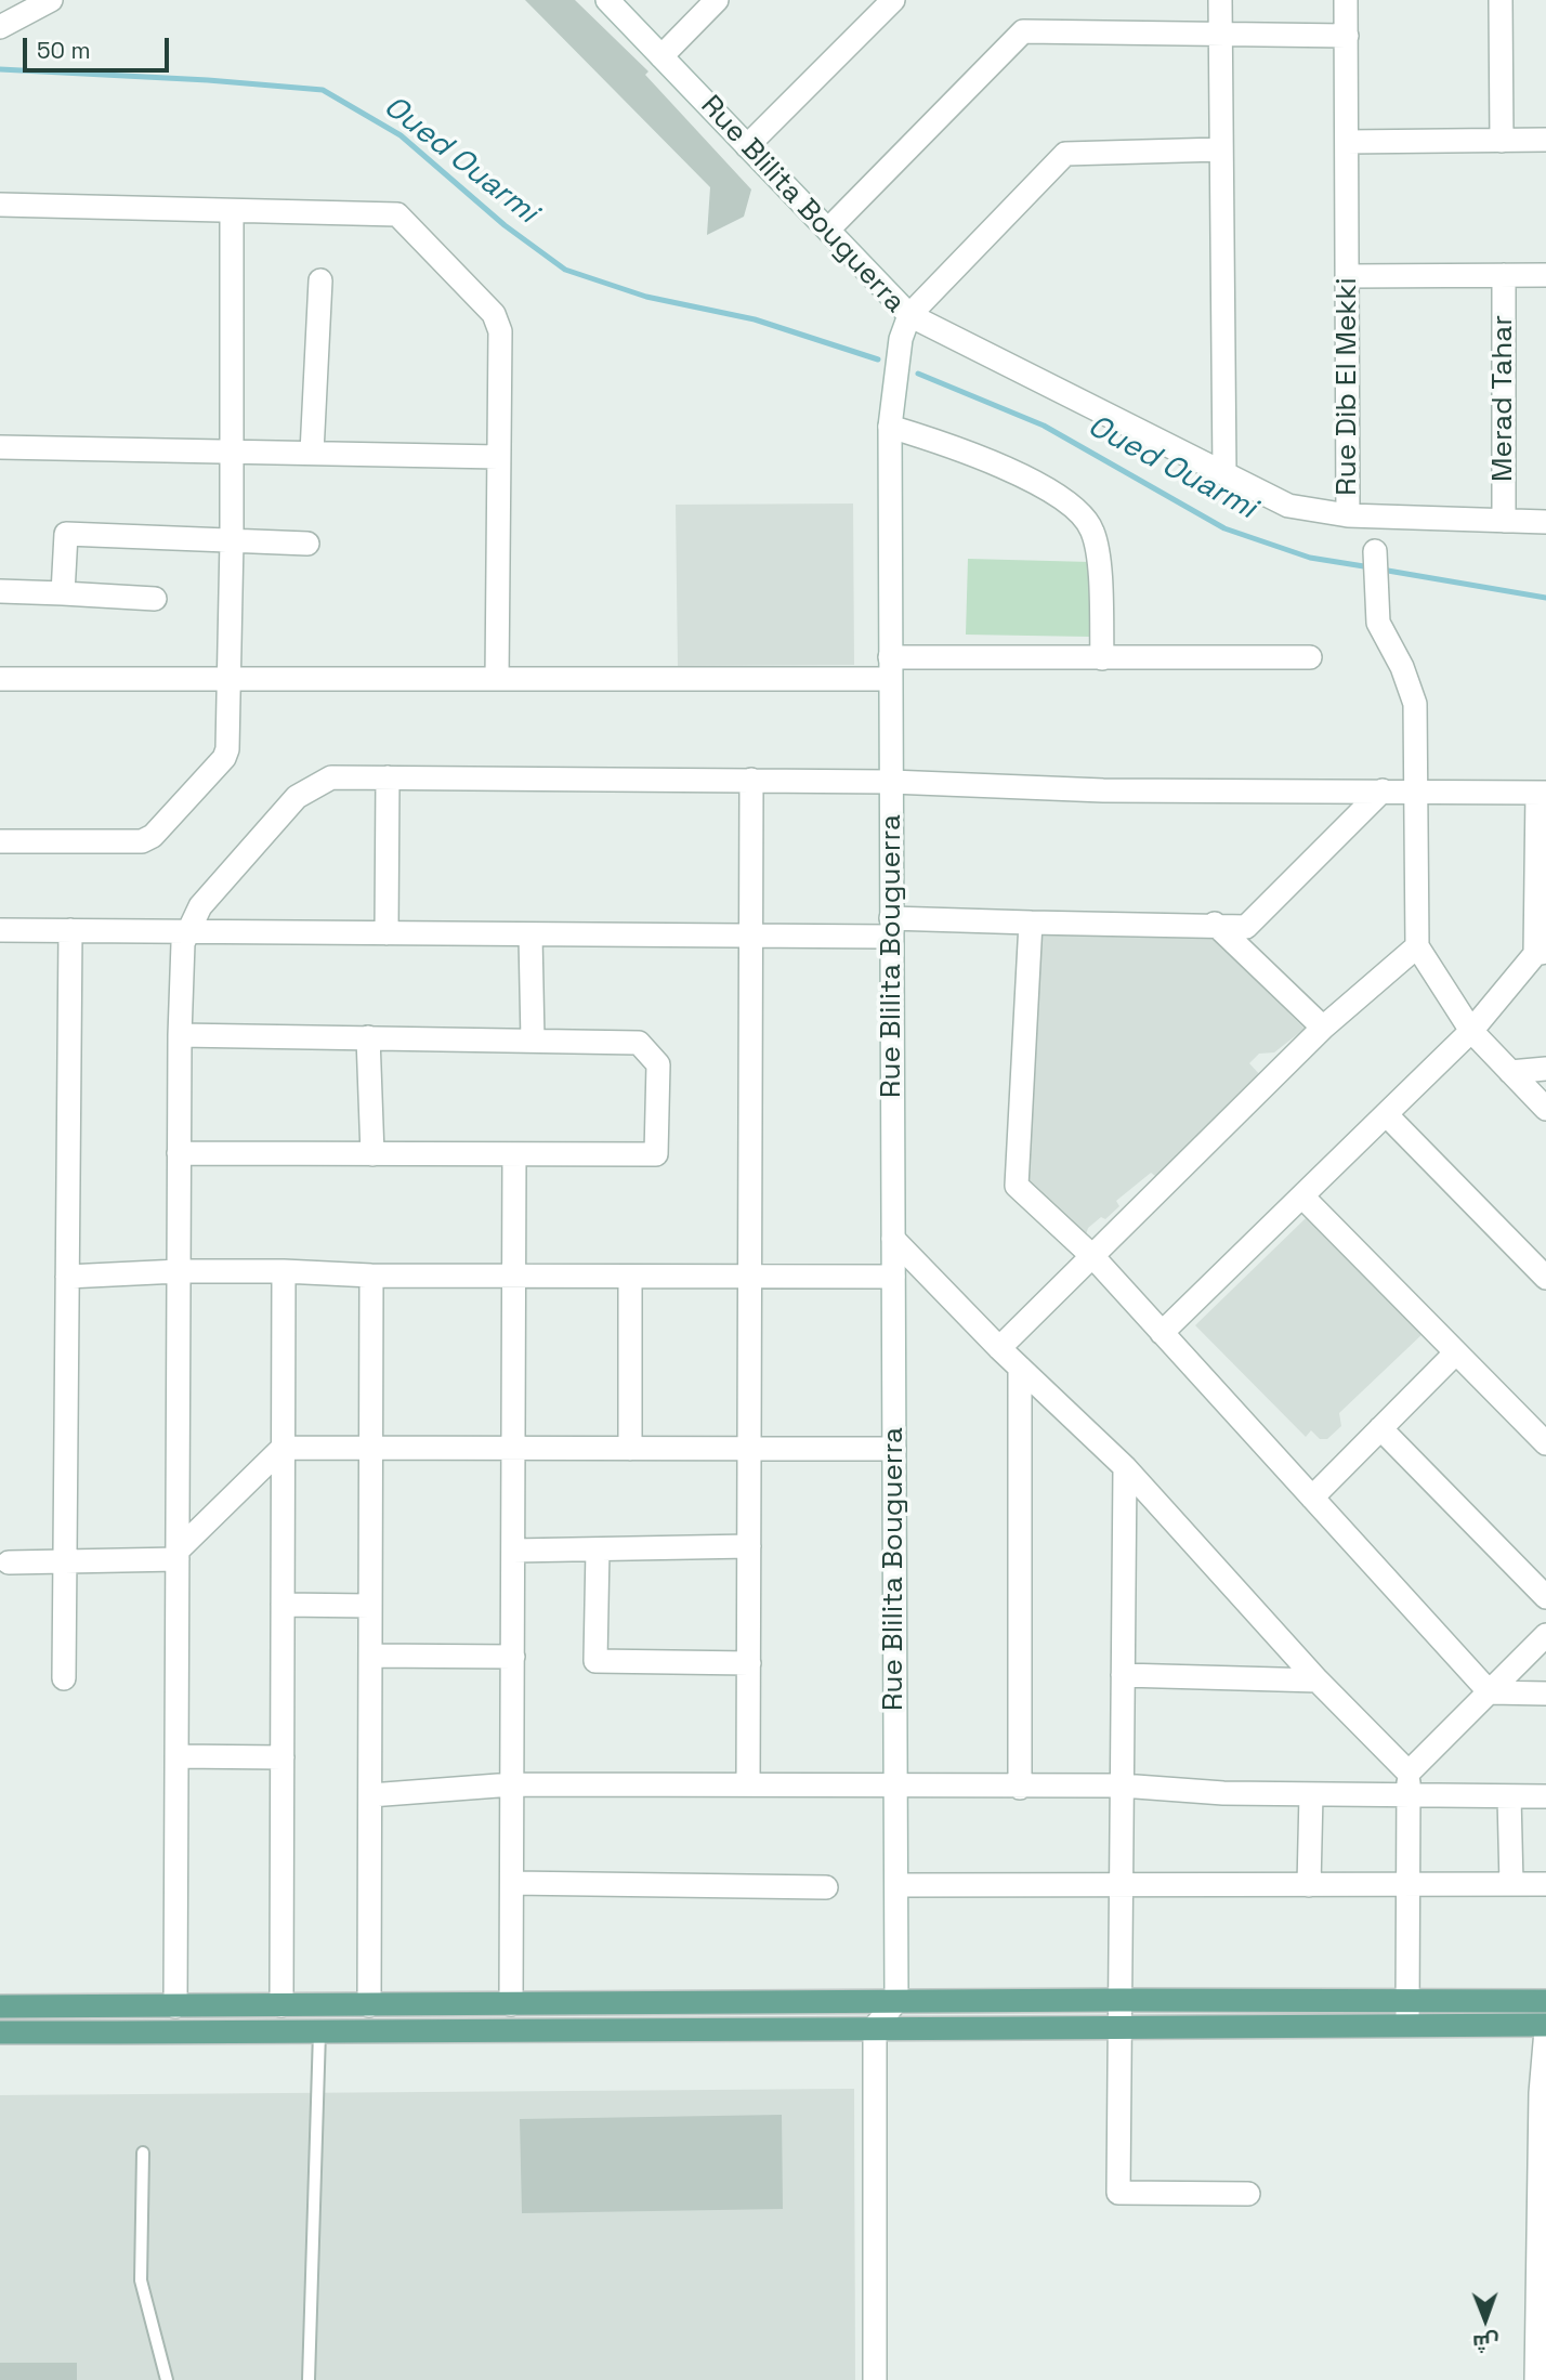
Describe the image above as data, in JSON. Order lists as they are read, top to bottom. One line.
{"streets":{"street":["Rue Blilita Bouguerra","Rue Dib El Mekki","Merad Tahar"]},"crossings":[["Rue Blilita Bouguerra","Rue Dib El Mekki"]],"water":["Oued Ouarmi"],"scale_bar":"50 m","north":"bottom"}
